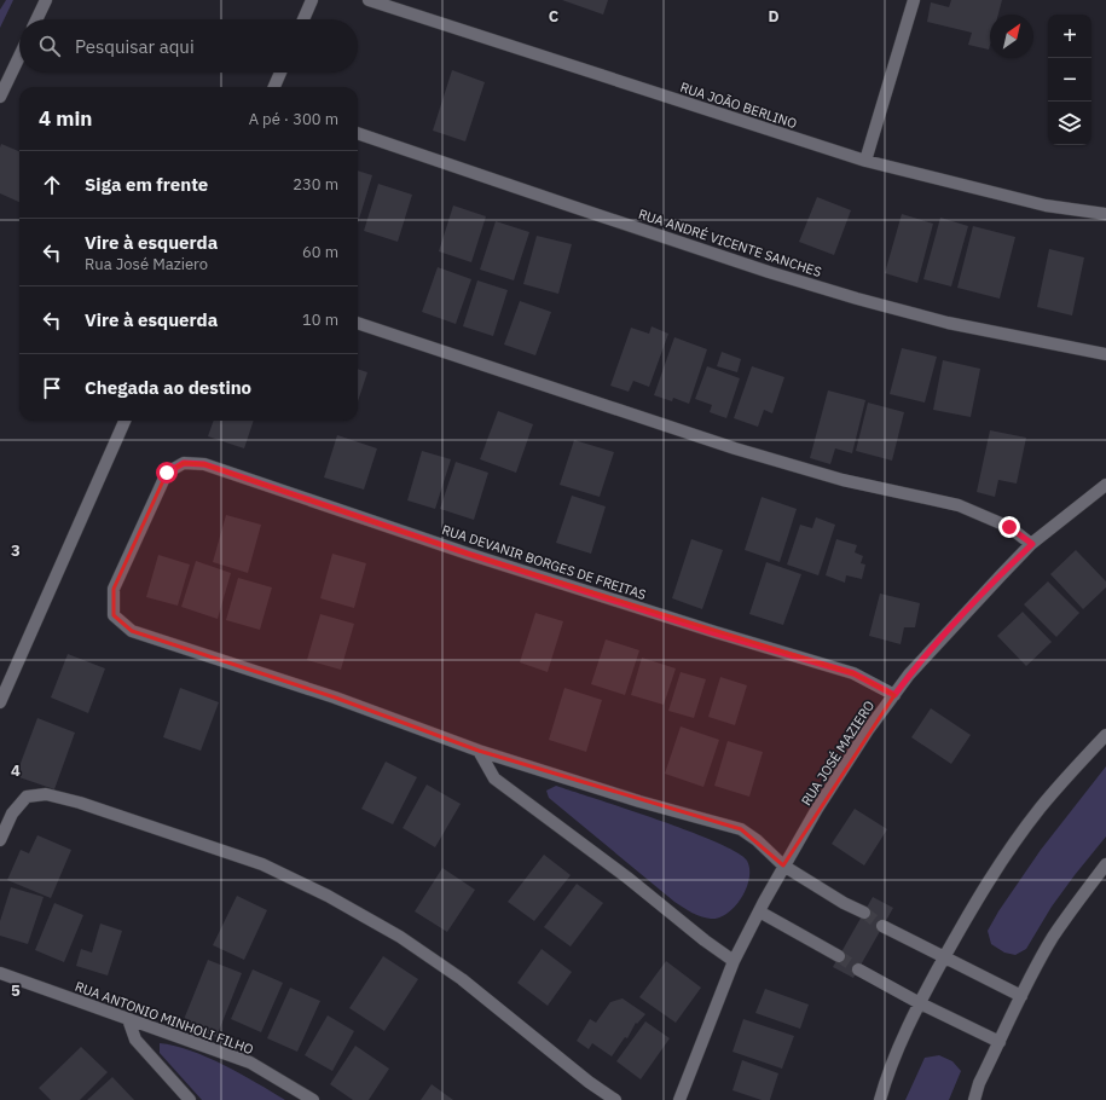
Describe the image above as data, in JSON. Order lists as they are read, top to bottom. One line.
{"streets":{"street":["RUA JOÃO BERLINO","RUA ANDRÉ VICENTE SANCHES","RUA DEVANIR BORGES DE FREITAS","RUA JOSÉ MAZIERO","RUA ANTONIO MINHOLI FILHO"]},"crossings":[["RUA DEVANIR BORGES DE FREITAS","RUA JOSÉ MAZIERO"]],"north":"top right","page":{"map_buttons":["+","−"],"search":"Pesquisar aqui","heading":["4 min","A pé · 300 m"],"list":[["Siga em frente","230 m"],["Vire à esquerda","Rua José Maziero","60 m"],["Vire à esquerda","10 m"],"Chegada ao destino"]},"grid":{"columns":["C","D"],"rows":["3","4","5"]}}
